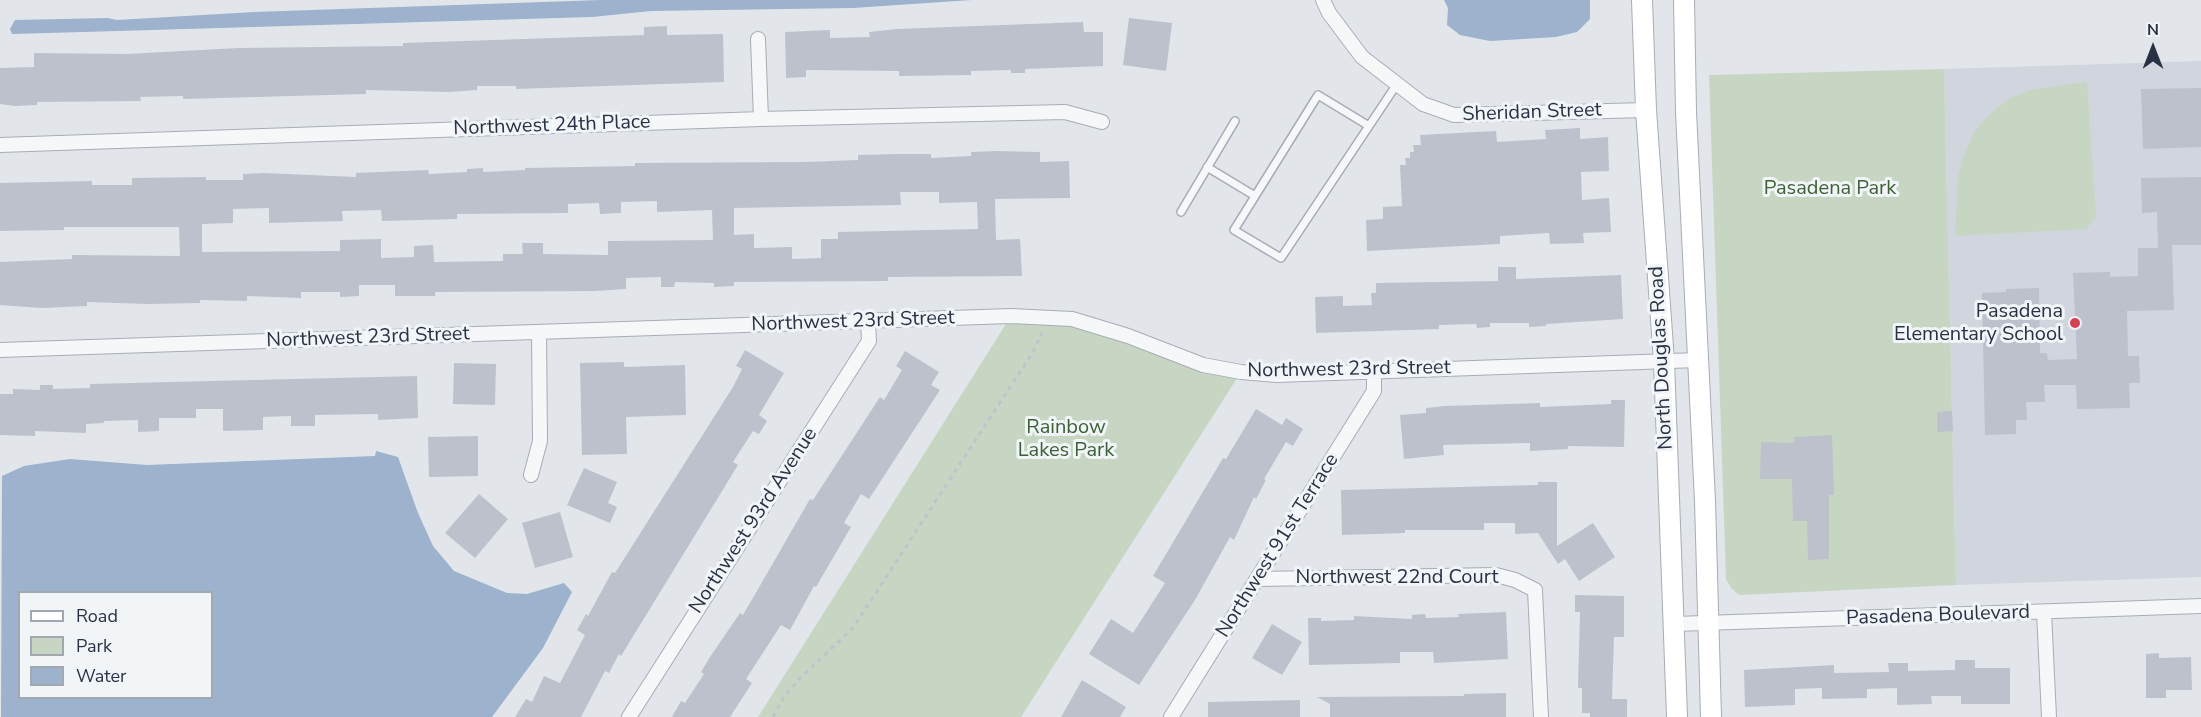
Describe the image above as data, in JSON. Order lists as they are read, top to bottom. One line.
{"streets":{"main road":["North Douglas Road"],"street":["Sheridan Street","Northwest 24th Place","Northwest 23rd Street","Northwest 93rd Avenue","Northwest 91st Terrace","Northwest 22nd Court","Pasadena Boulevard"]},"crossings":[["Sheridan Street","North Douglas Road"],["Northwest 23rd Street","North Douglas Road"],["Northwest 23rd Street","Northwest 93rd Avenue"],["Northwest 23rd Street","Northwest 91st Terrace"],["North Douglas Road","Pasadena Boulevard"],["Northwest 91st Terrace","Northwest 22nd Court"]],"parks":["Pasadena Park","Rainbow Lakes Park"],"places":["Pasadena Elementary School"],"legend":["Road","Park","Water"],"north":"top"}
